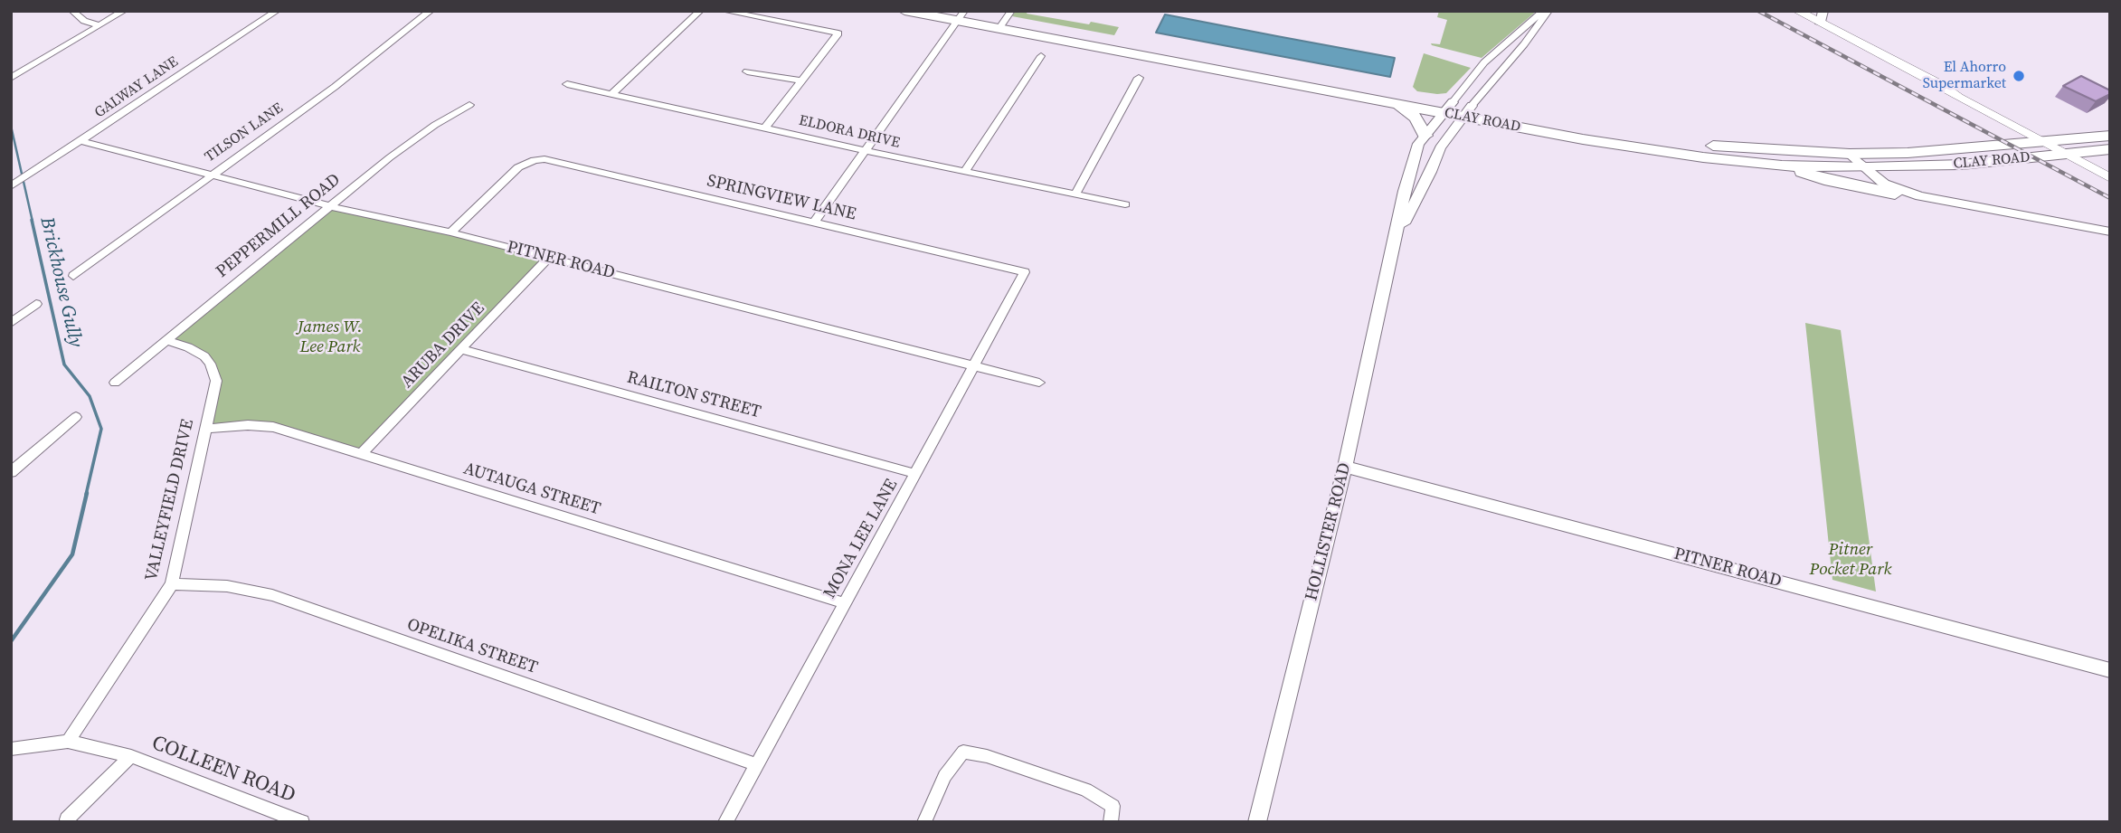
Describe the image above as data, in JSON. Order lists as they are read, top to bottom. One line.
{"streets":{"main road":["CLAY ROAD"],"street":["GALWAY LANE","ELDORA DRIVE","TILSON LANE","SPRINGVIEW LANE","PEPPERMILL ROAD","PITNER ROAD","ARUBA DRIVE","RAILTON STREET","AUTAUGA STREET","VALLEYFIELD DRIVE","HOLLISTER ROAD","MONA LEE LANE","OPELIKA STREET","COLLEEN ROAD"]},"crossings":[["GALWAY LANE","PITNER ROAD"],["CLAY ROAD","HOLLISTER ROAD"],["TILSON LANE","PITNER ROAD"],["SPRINGVIEW LANE","PITNER ROAD"],["SPRINGVIEW LANE","MONA LEE LANE"],["PEPPERMILL ROAD","PITNER ROAD"],["PEPPERMILL ROAD","VALLEYFIELD DRIVE"],["PITNER ROAD","ARUBA DRIVE"],["PITNER ROAD","HOLLISTER ROAD"],["PITNER ROAD","MONA LEE LANE"],["ARUBA DRIVE","RAILTON STREET"],["ARUBA DRIVE","AUTAUGA STREET"],["RAILTON STREET","MONA LEE LANE"],["AUTAUGA STREET","VALLEYFIELD DRIVE"],["AUTAUGA STREET","MONA LEE LANE"],["VALLEYFIELD DRIVE","OPELIKA STREET"],["VALLEYFIELD DRIVE","COLLEEN ROAD"],["MONA LEE LANE","OPELIKA STREET"]],"water":["Brickhouse Gully"],"parks":["James W. Lee Park","Pitner Pocket Park"],"places":["El Ahorro Supermarket"]}
